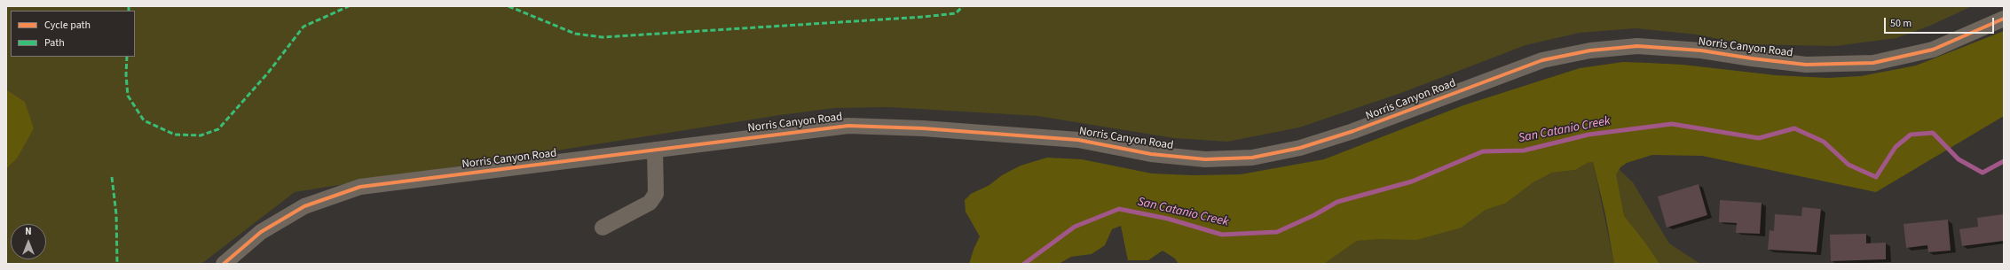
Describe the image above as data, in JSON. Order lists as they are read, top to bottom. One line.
{"streets":{"street":["Norris Canyon Road"]},"water":["San Catanio Creek"],"legend":["Cycle path","Path"],"scale_bar":"50 m","north":"top"}
